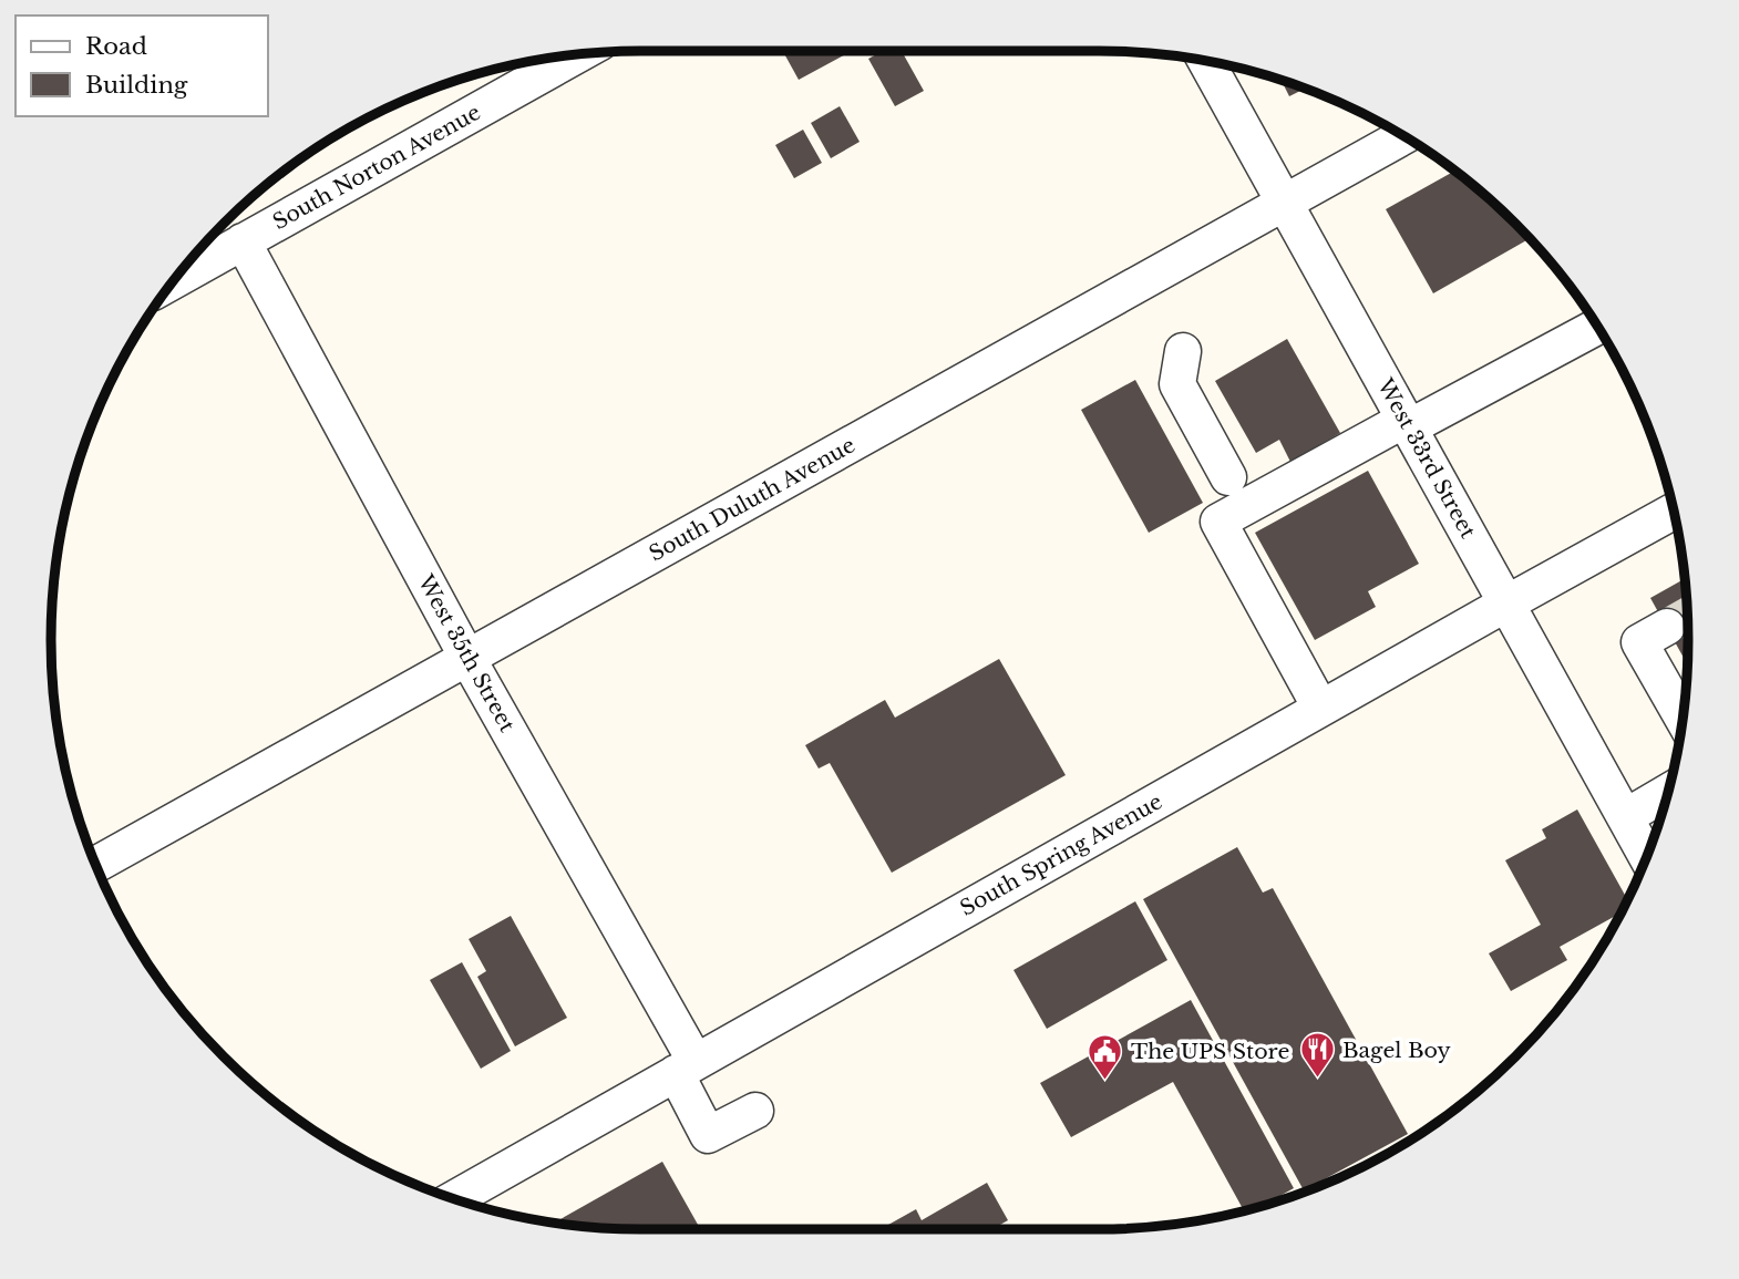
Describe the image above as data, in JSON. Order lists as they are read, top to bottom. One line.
{"streets":{"street":["South Norton Avenue","West 33rd Street","South Duluth Avenue","West 35th Street","South Spring Avenue"]},"crossings":[["South Norton Avenue","West 35th Street"],["West 33rd Street","South Duluth Avenue"],["West 33rd Street","South Spring Avenue"],["South Duluth Avenue","West 35th Street"],["West 35th Street","South Spring Avenue"]],"places":{"restaurant":["Bagel Boy"],"public building":["The UPS Store"]},"legend":["Road","Building"]}
